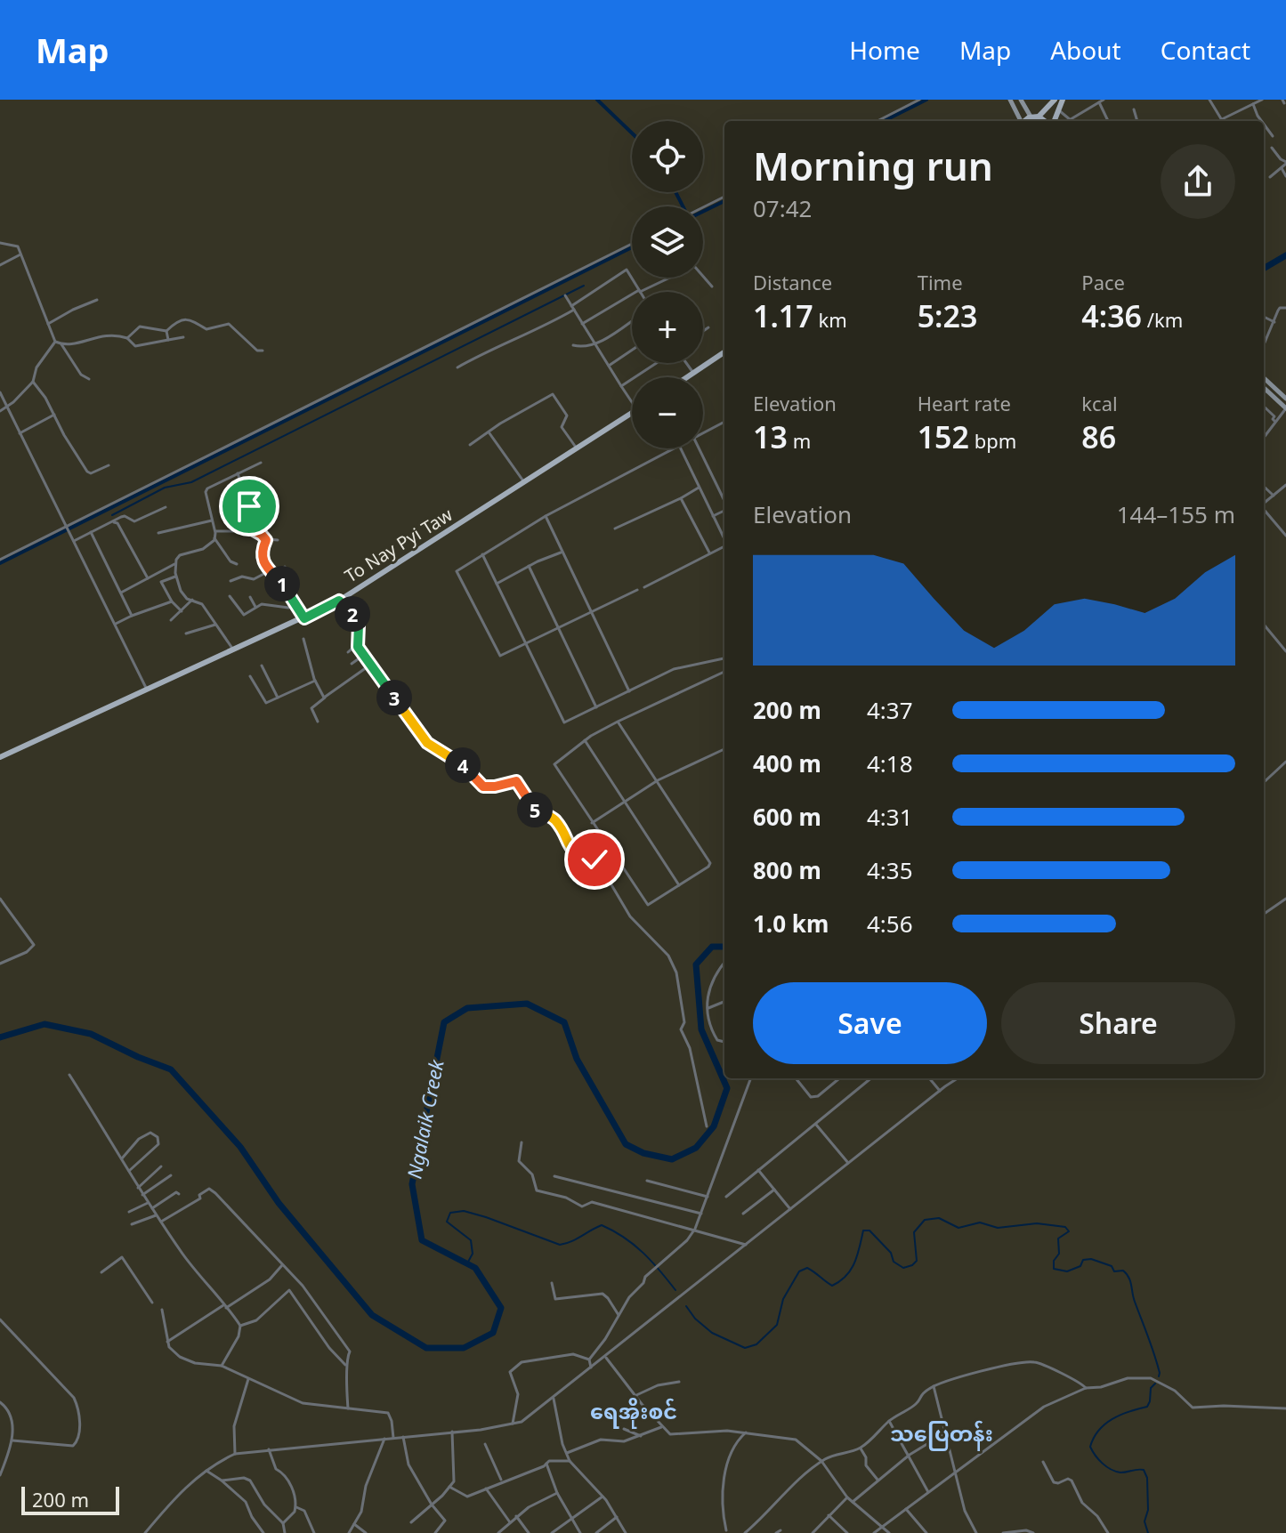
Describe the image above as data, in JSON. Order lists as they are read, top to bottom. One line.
{"streets":{"main road":["To Nay Pyi Taw"]},"districts":["ရေအိုးစင်","သပြေတန်း"],"water":["Ngalaik Creek"],"scale_bar":"200 m","page":{"header":"Map","nav":["Home","Map","About","Contact"],"map_buttons":["+","−"],"heading":["Morning run","07:42"],"stats":[["Distance","1.17 km"],["Time","5:23"],["Pace","4:36 /km"],["Elevation","13 m"],["Heart rate","152 bpm"],["kcal","86"]],"chart":["Elevation","144–155 m"],"pins":["1","2","3","4","5"],"list":[{"name":"200 m","note":"4:37"},{"name":"400 m","note":"4:18"},{"name":"600 m","note":"4:31"},{"name":"800 m","note":"4:35"},{"name":"1.0 km","note":"4:56"}],"buttons":["Save","Share"],"scale":"200 m"}}
